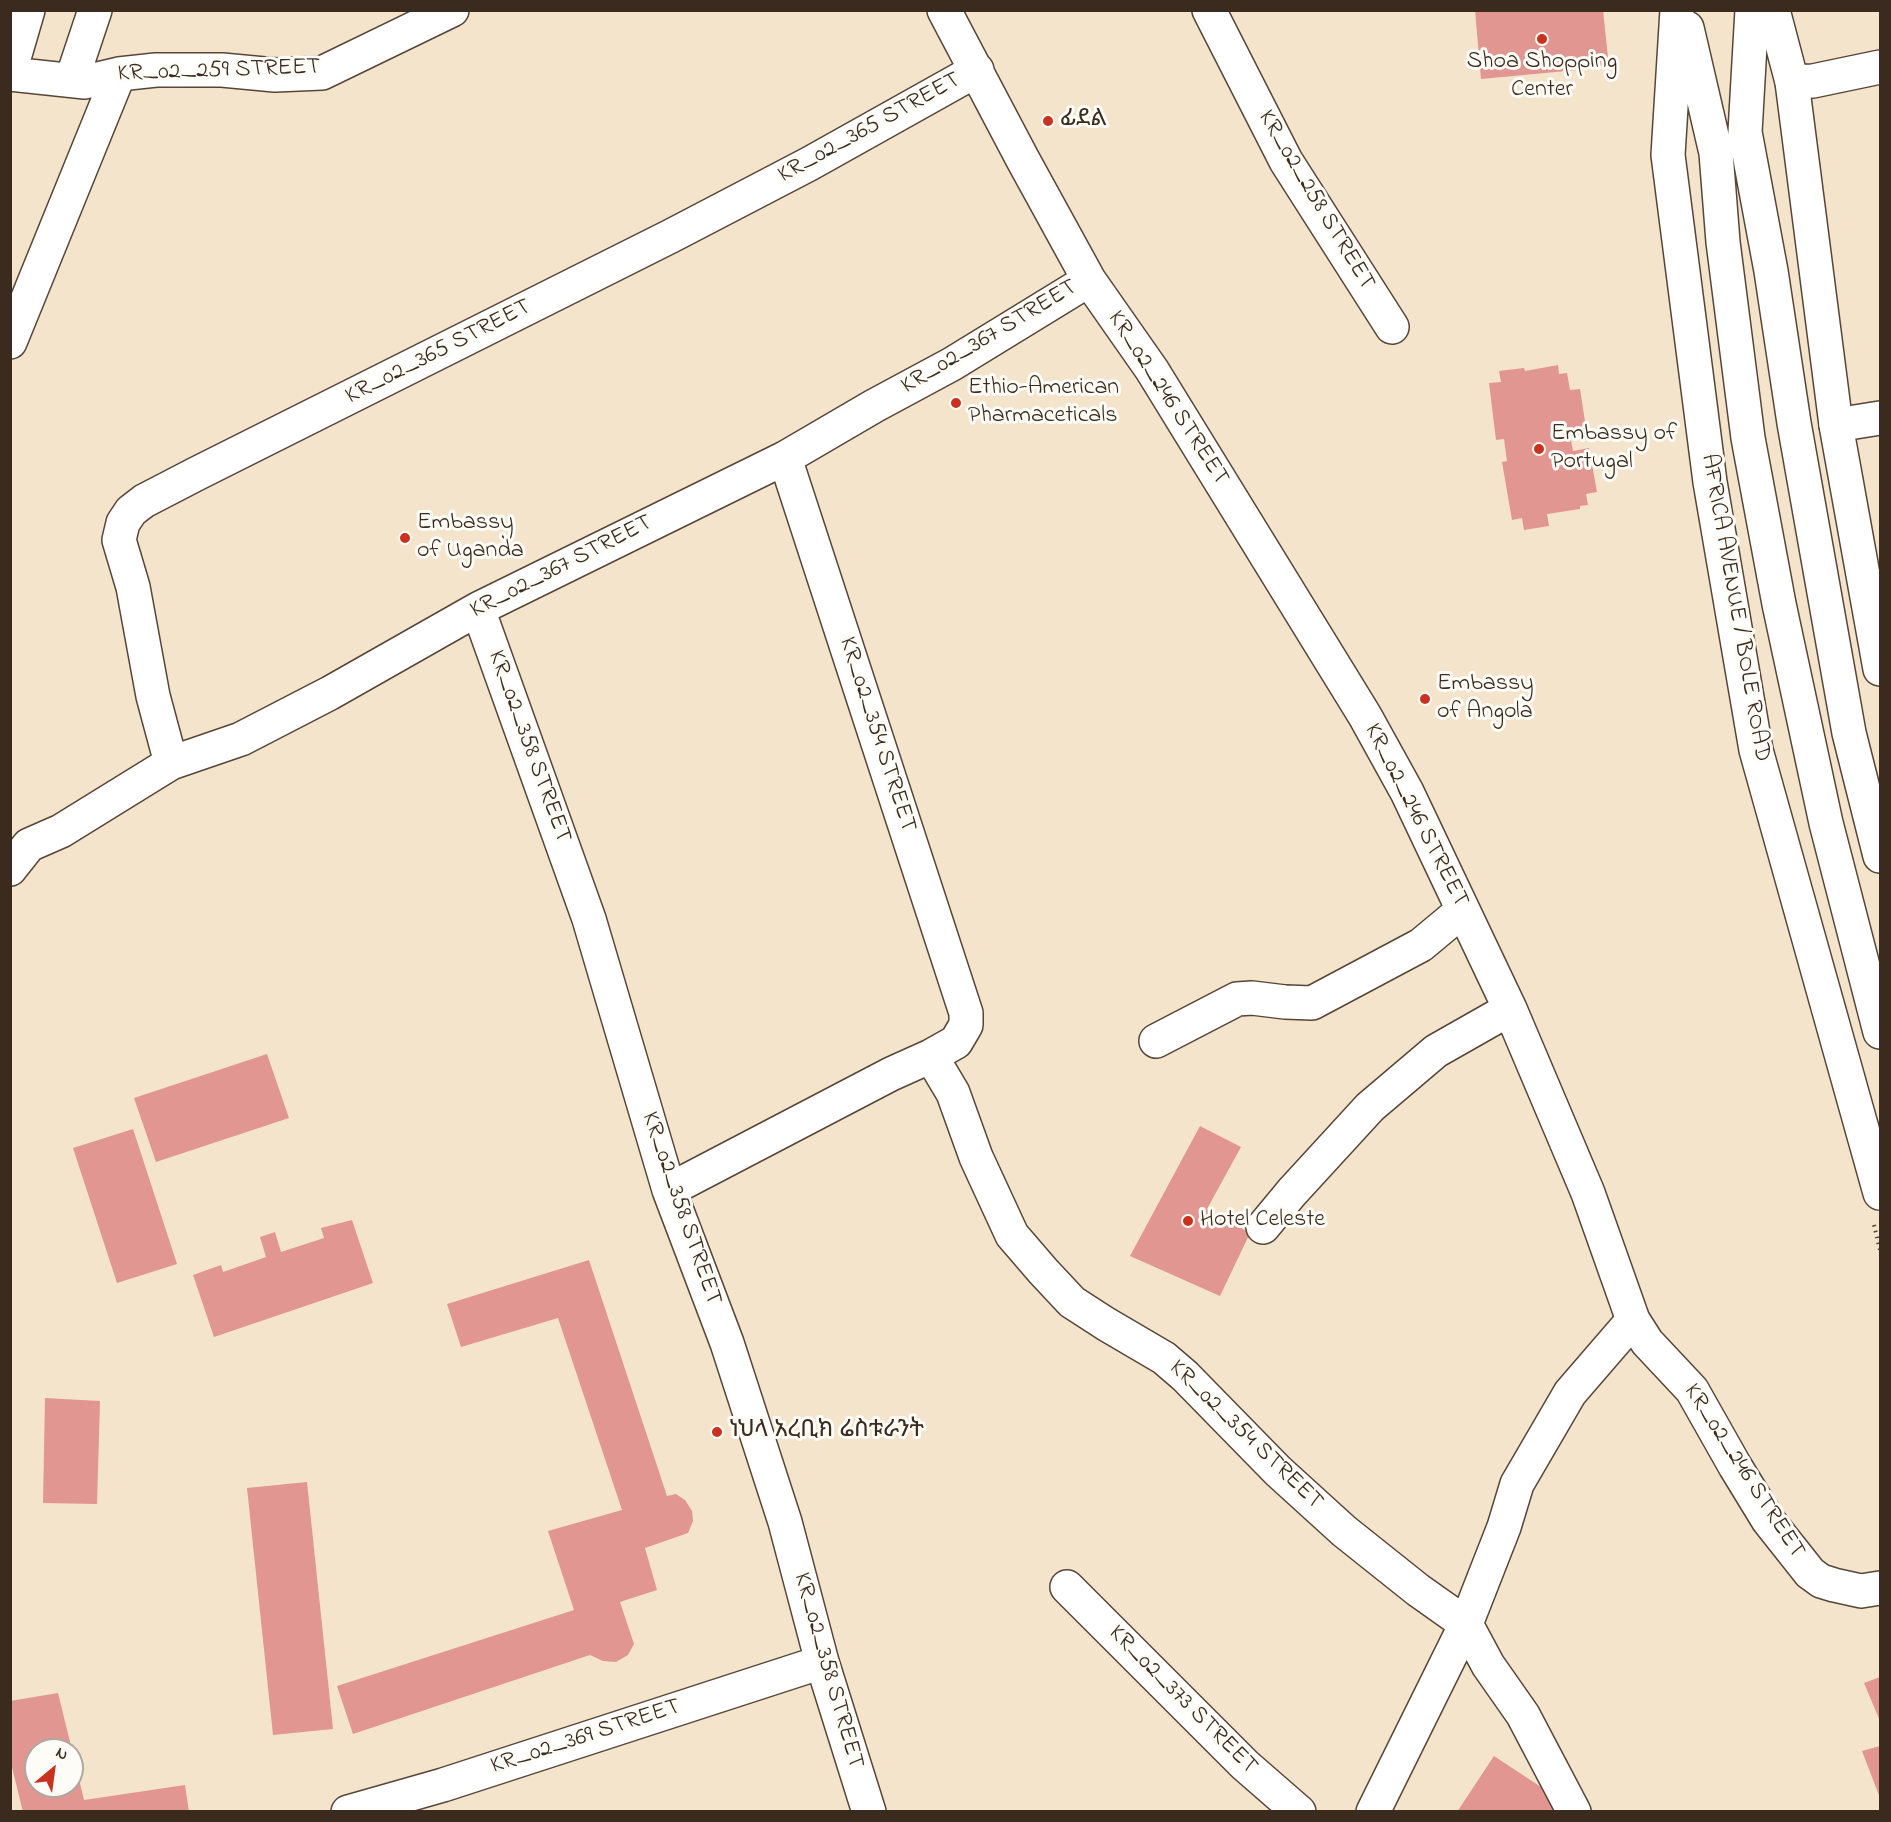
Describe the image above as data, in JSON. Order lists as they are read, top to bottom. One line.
{"streets":{"street":["KR_02_259 STREET","KR_02_365 STREET","KR_02_258 STREET","KR_02_367 STREET","KR_02_246 STREET","AFRICA AVENUE / BOLE ROAD","KR_02_354 STREET","KR_02_358 STREET","KR_02_373 STREET","KR_02_369 STREET"]},"crossings":[["KR_02_365 STREET","KR_02_367 STREET"],["KR_02_365 STREET","KR_02_246 STREET"],["KR_02_367 STREET","KR_02_246 STREET"],["KR_02_367 STREET","KR_02_354 STREET"],["KR_02_367 STREET","KR_02_358 STREET"],["KR_02_358 STREET","KR_02_369 STREET"]],"places":["Shoa Shopping Center","ፊደል","Ethio-American Pharmaceticals","Embassy of Portugal","Embassy of Uganda","Embassy of Angola","Hotel Celeste","ነህላ አረቢክ ሬስቱራንት"],"north":"top right"}
